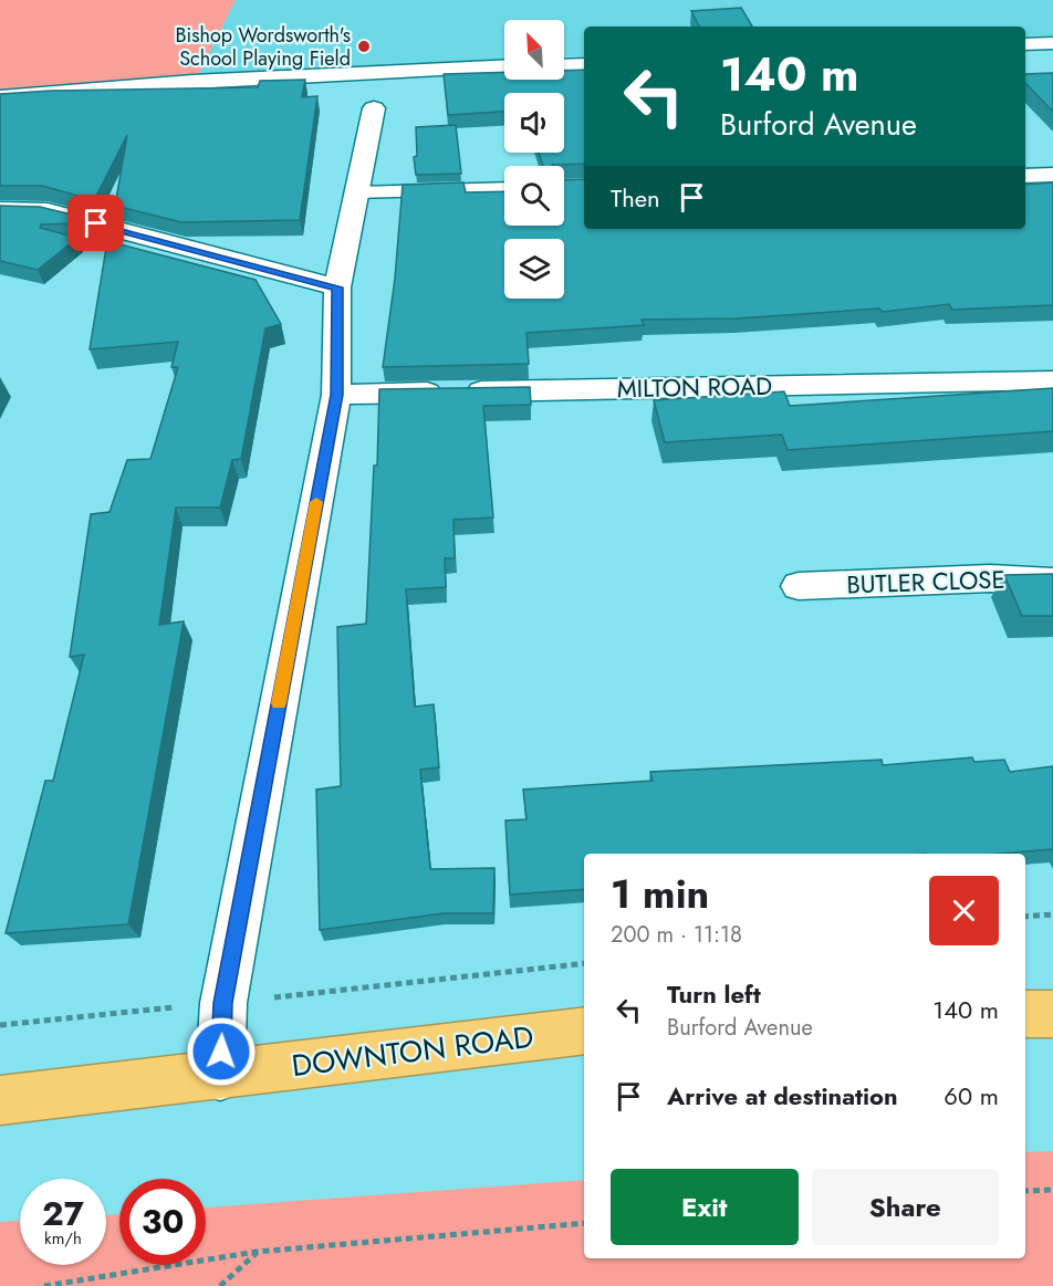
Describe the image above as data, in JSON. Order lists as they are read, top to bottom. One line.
{"streets":{"highway":["DOWNTON ROAD"],"street":["MILTON ROAD","BUTLER CLOSE"]},"places":["Bishop Wordsworth's School Playing Field"],"north":"top left","page":{"turn":["140 m","Burford Avenue"],"then":"Then","heading":["1 min","200 m · 11:18"],"list":[{"name":"Turn left","note":"Burford Avenue","value":"140 m"},{"name":"Arrive at destination","value":"60 m"}],"buttons":["Exit","Share"],"speed":"27 km/h","limit":"30"}}
